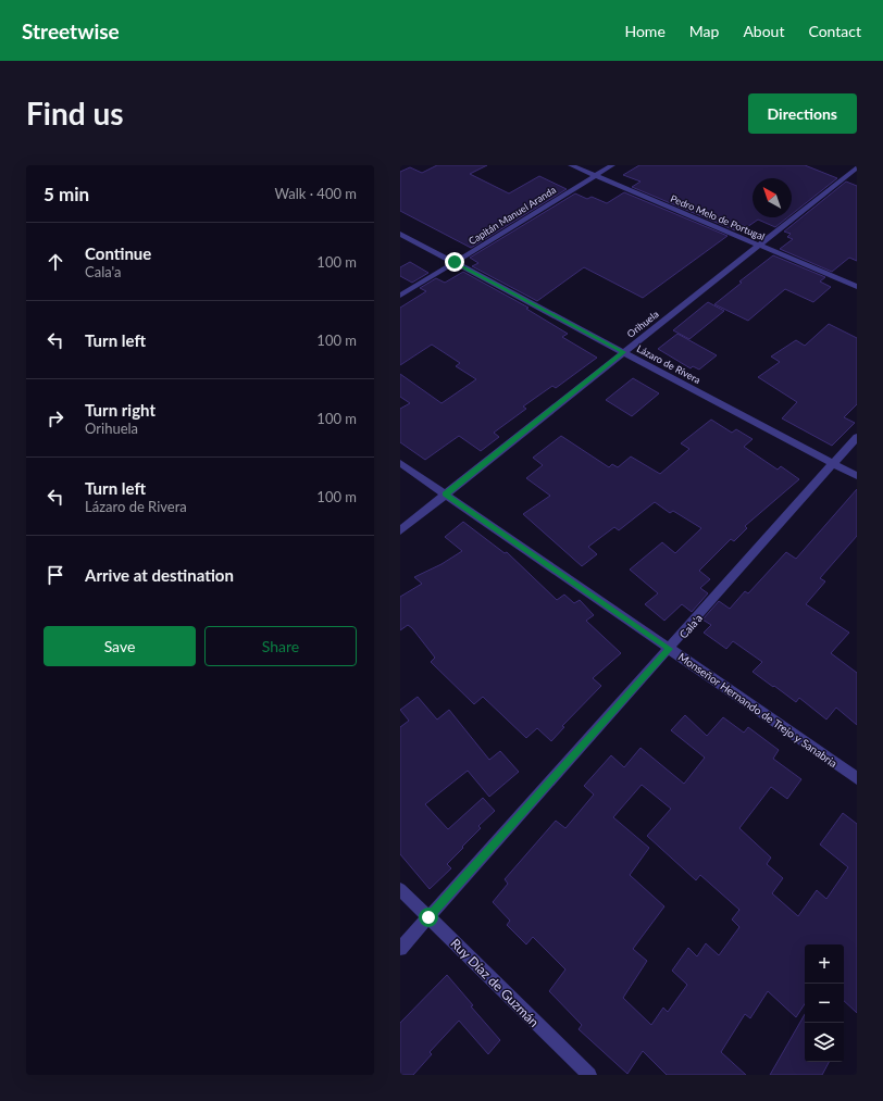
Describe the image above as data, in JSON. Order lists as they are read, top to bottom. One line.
{"streets":{"street":["Capitán Manuel Aranda","Pedro Melo de Portugal","Orihuela","Lázaro de Rivera","Cala'a","Monseñor Hernando de Trejo y Sanabria","Ruy Díaz de Guzmán"]},"crossings":[["Capitán Manuel Aranda","Pedro Melo de Portugal"],["Capitán Manuel Aranda","Lázaro de Rivera"],["Pedro Melo de Portugal","Orihuela"],["Orihuela","Lázaro de Rivera"],["Orihuela","Monseñor Hernando de Trejo y Sanabria"],["Lázaro de Rivera","Cala'a"],["Cala'a","Monseñor Hernando de Trejo y Sanabria"],["Cala'a","Ruy Díaz de Guzmán"]],"north":"top left","page":{"header":"Streetwise","nav":["Home","Map","About","Contact"],"buttons":["Directions",["Save","Share"]],"title":"Find us","heading":["5 min","Walk · 400 m"],"list":[["Continue","Cala'a","100 m"],["Turn left","100 m"],["Turn right","Orihuela","100 m"],["Turn left","Lázaro de Rivera","100 m"],"Arrive at destination"],"map_buttons":["+","−"]}}
